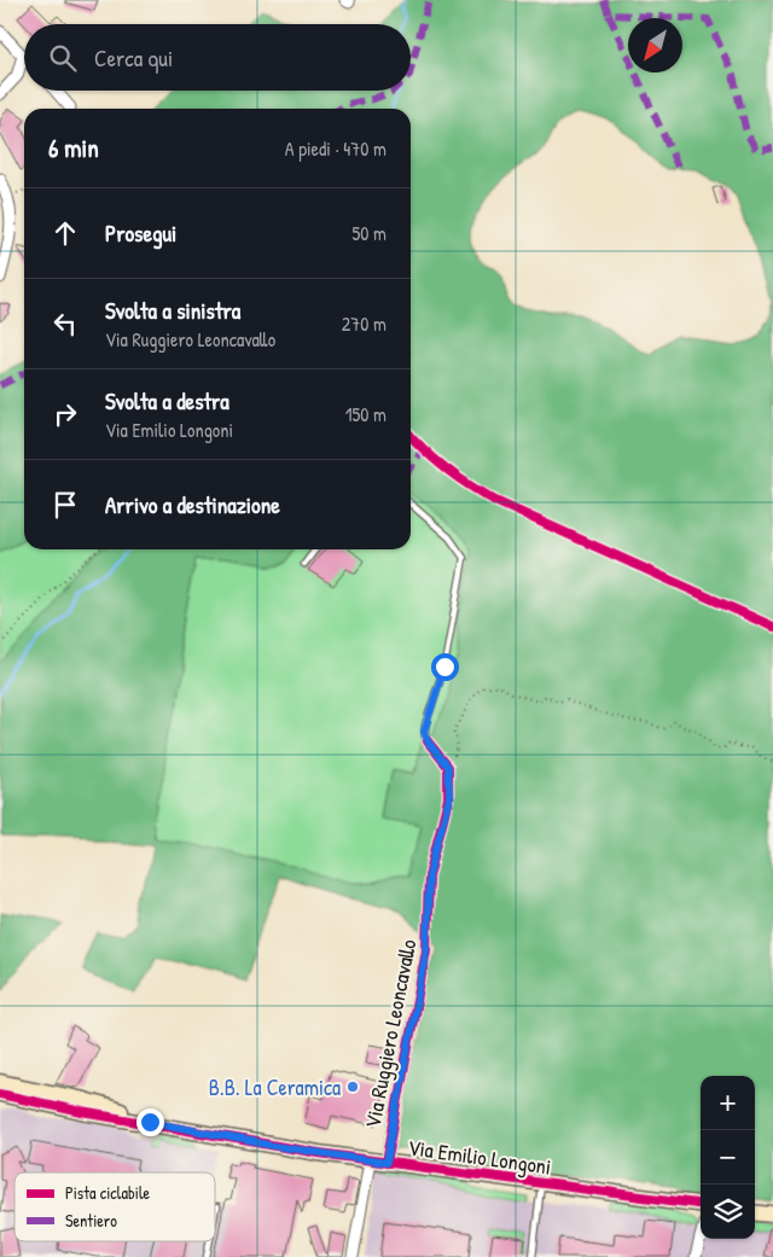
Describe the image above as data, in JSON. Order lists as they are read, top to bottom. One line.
{"streets":{"street":["Via Ruggiero Leoncavallo","Via Emilio Longoni"]},"crossings":[["Via Ruggiero Leoncavallo","Via Emilio Longoni"]],"places":["B.B. La Ceramica"],"legend":["Pista ciclabile","Sentiero"],"north":"bottom left","page":{"search":"Cerca qui","heading":["6 min","A piedi · 470 m"],"list":[["Prosegui","50 m"],["Svolta a sinistra","Via Ruggiero Leoncavallo","270 m"],["Svolta a destra","Via Emilio Longoni","150 m"],"Arrivo a destinazione"],"map_buttons":["+","−"]}}
